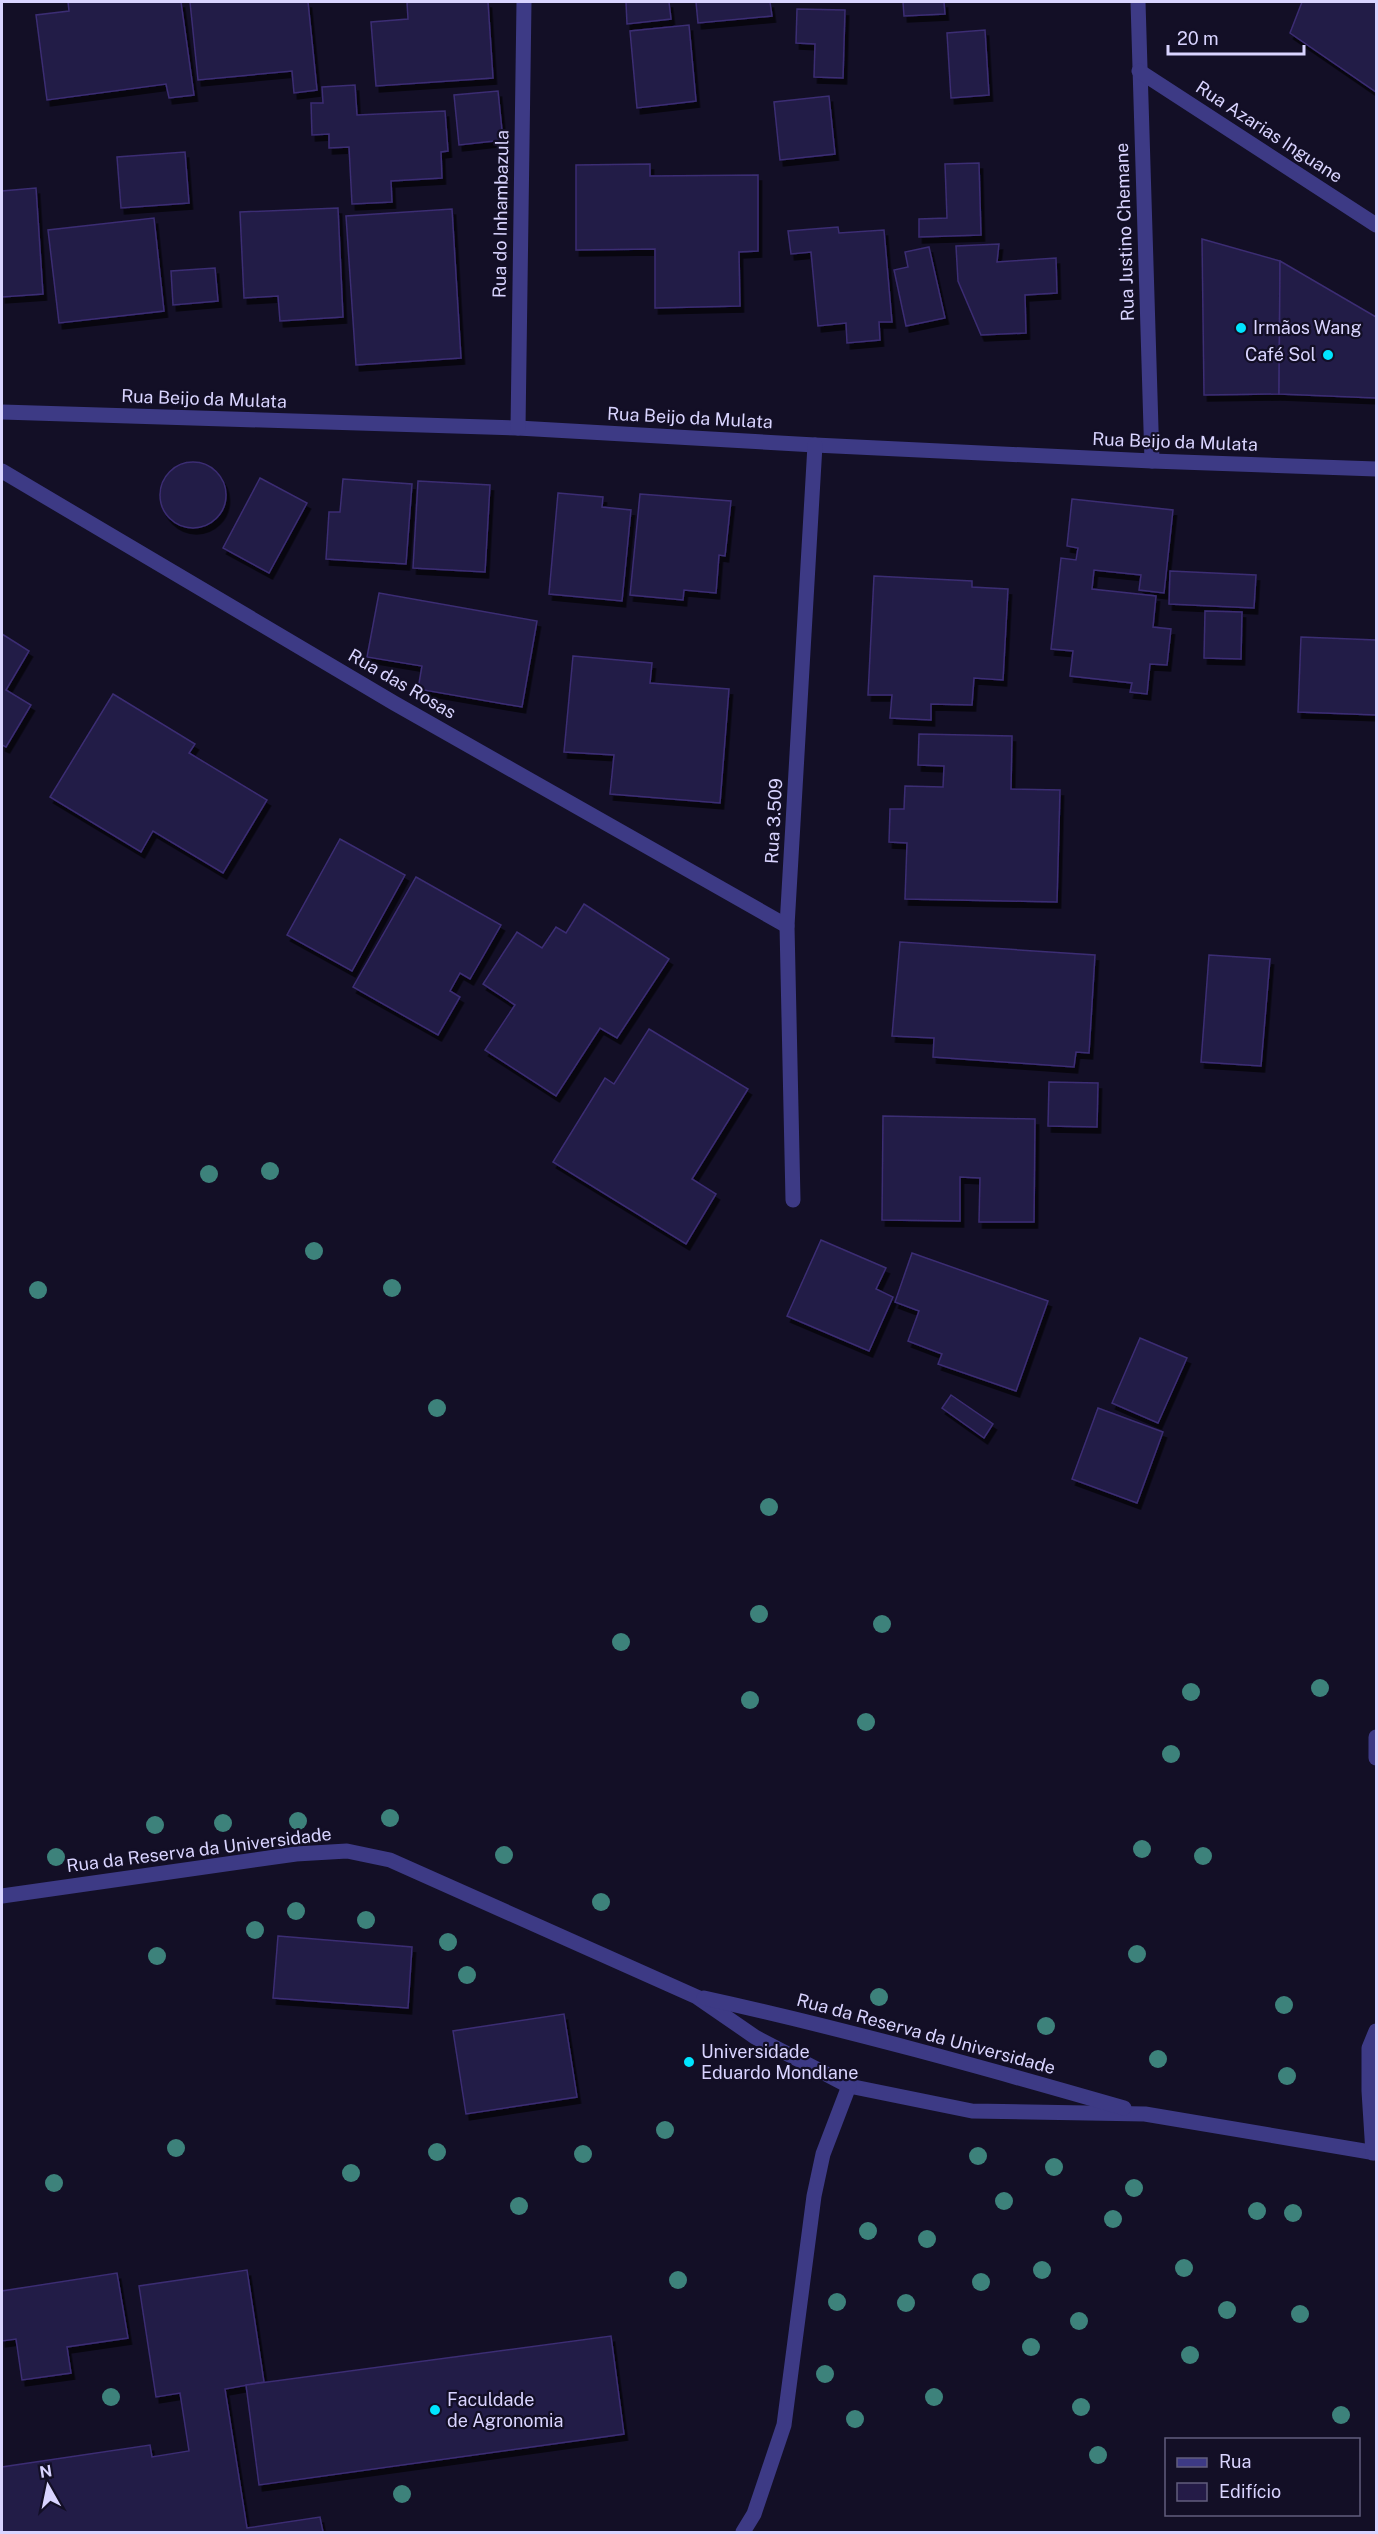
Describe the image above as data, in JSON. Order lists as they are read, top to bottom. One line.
{"streets":{"street":["Rua Azarias Inguane","Rua do Inhambazula","Rua Justino Chemane","Rua Beijo da Mulata","Rua das Rosas","Rua 3.509","Rua da Reserva da Universidade"]},"crossings":[["Rua Azarias Inguane","Rua Justino Chemane"],["Rua do Inhambazula","Rua Beijo da Mulata"],["Rua Justino Chemane","Rua Beijo da Mulata"],["Rua Beijo da Mulata","Rua 3.509"],["Rua das Rosas","Rua 3.509"]],"places":["Irmãos Wang","Café Sol","Universidade Eduardo Mondlane","Faculdade de Agronomia"],"legend":["Rua","Edifício"],"scale_bar":"20 m","north":"top"}
